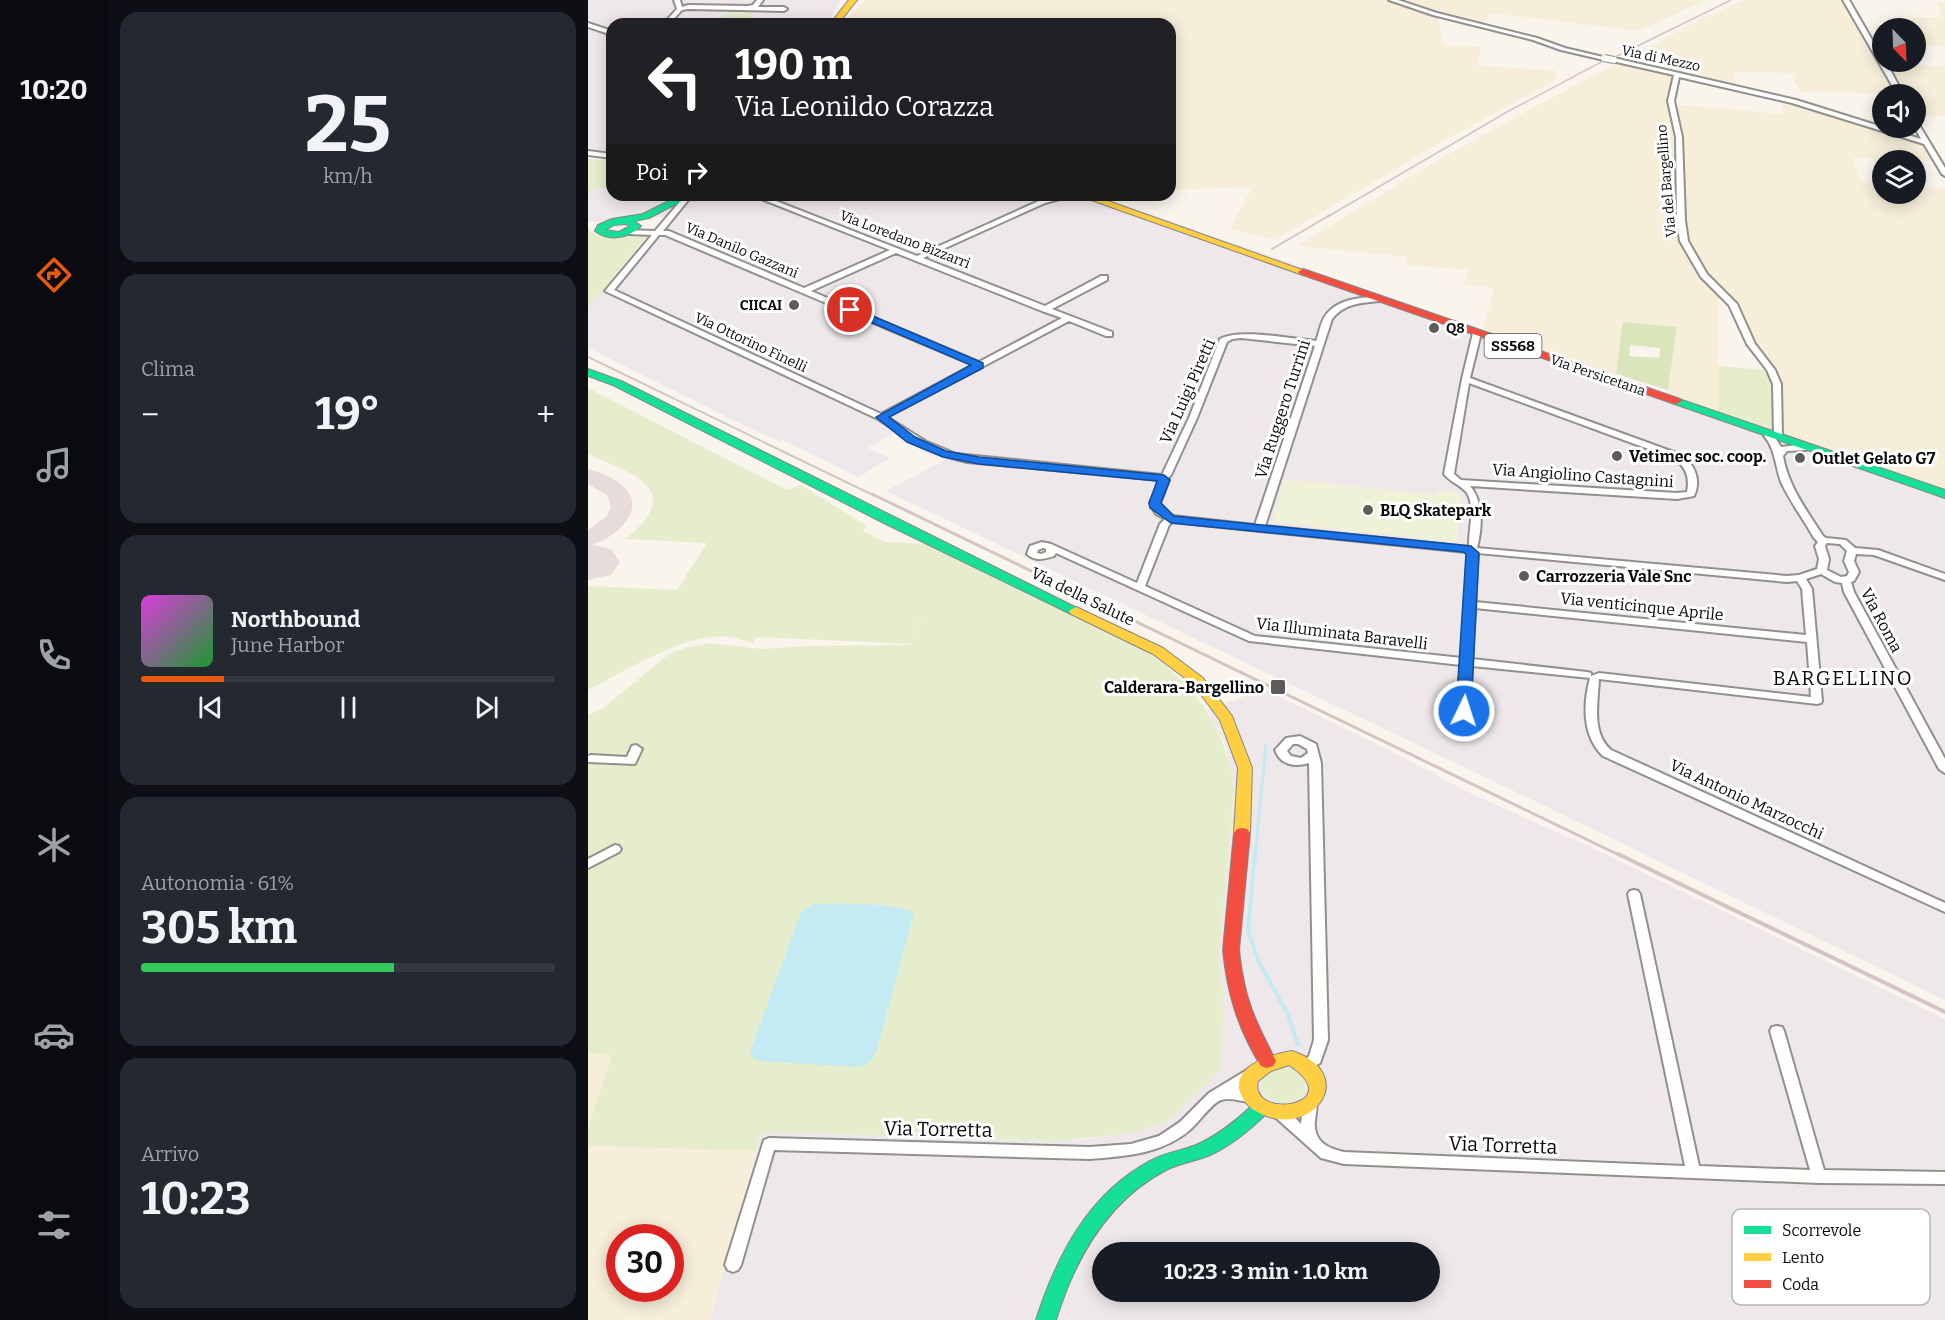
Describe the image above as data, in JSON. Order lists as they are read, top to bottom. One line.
{"streets":{"street":["Via di Mezzo","Via del Bargellino","Via Loredano Bizzarri","Via Danilo Gazzani","Via Ottorino Finelli","SS568","Via Persicetana","Via Luigi Piretti","Via Ruggero Turrini","Via Angiolino Castagnini","Via della Salute","Via venticinque Aprile","Via Roma","Via Illuminata Baravelli","Via Antonio Marzocchi","Via Torretta"]},"crossings":[["Via di Mezzo","Via del Bargellino"],["Via del Bargellino","Via Persicetana"],["Via Danilo Gazzani","Via Ottorino Finelli"],["Via Ottorino Finelli","Via Luigi Piretti"],["Via Luigi Piretti","Via Ruggero Turrini"],["Via della Salute","Via Torretta"]],"districts":["BARGELLINO"],"places":{"other":["CIICAI","Q8","Vetimec soc. coop.","Outlet Gelato G7","BLQ Skatepark","Carrozzeria Vale Snc"],"transit":["Calderara-Bargellino"]},"legend":["Scorrevole","Lento","Coda"],"north":"bottom right","page":{"tabs":"10:20","tile":[["25","km/h"],"Clima",["Autonomia · 61%","305 km"],["Arrivo","10:23"]],"turn":["190 m","Via Leonildo Corazza"],"then":"Poi","heat":["−","19°","+"],"song":["Northbound","June Harbor"],"limit":"30","trip":"10:23 · 3 min · 1.0 km"}}
